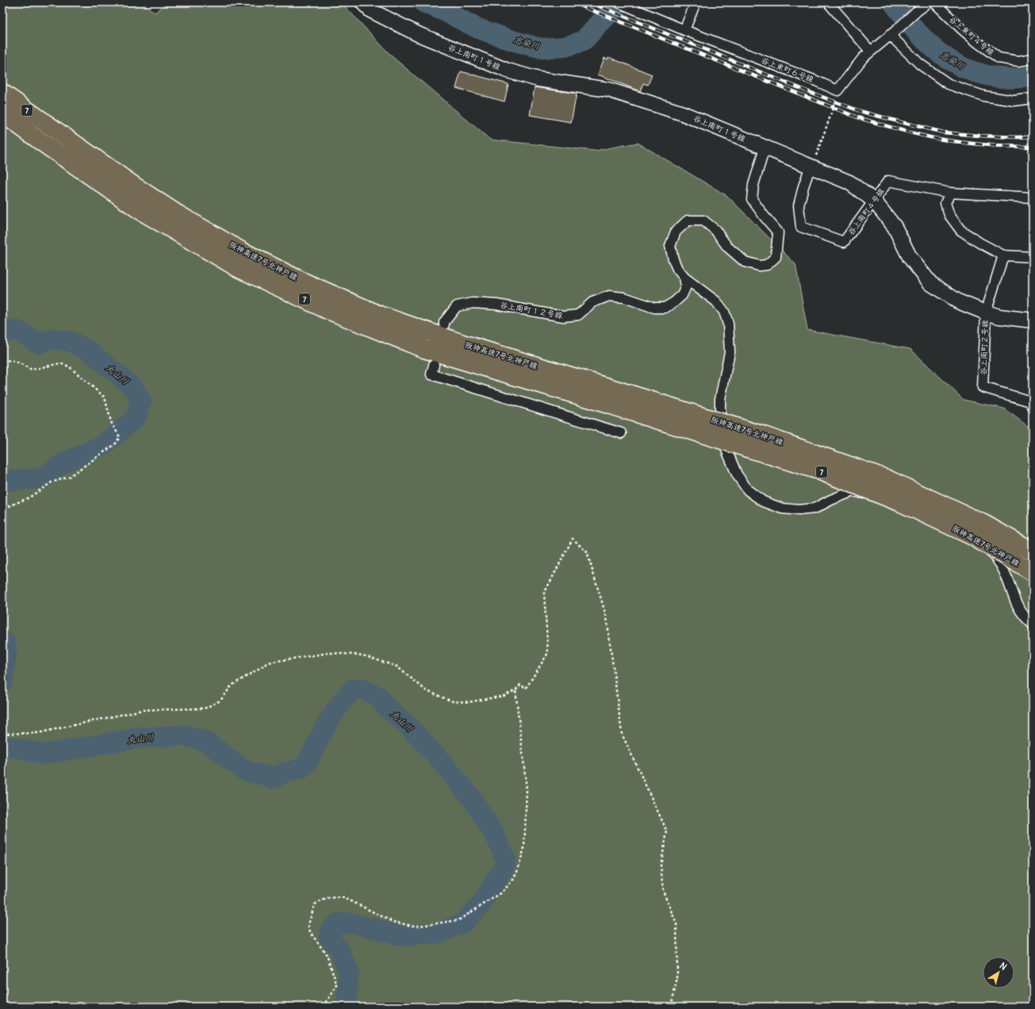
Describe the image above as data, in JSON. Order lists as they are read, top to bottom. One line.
{"streets":{"highway":["7","阪神高速7号北神戸線"],"street":["谷上東町４号線","谷上南町１号線","谷上東町６号線","谷上南町４号線","谷上南町１２号線","谷上南町２号線"]},"crossings":[["谷上南町１号線","谷上南町４号線"],["谷上南町１号線","谷上南町２号線"]],"water":["志染川","丸山川"],"north":"top right"}
